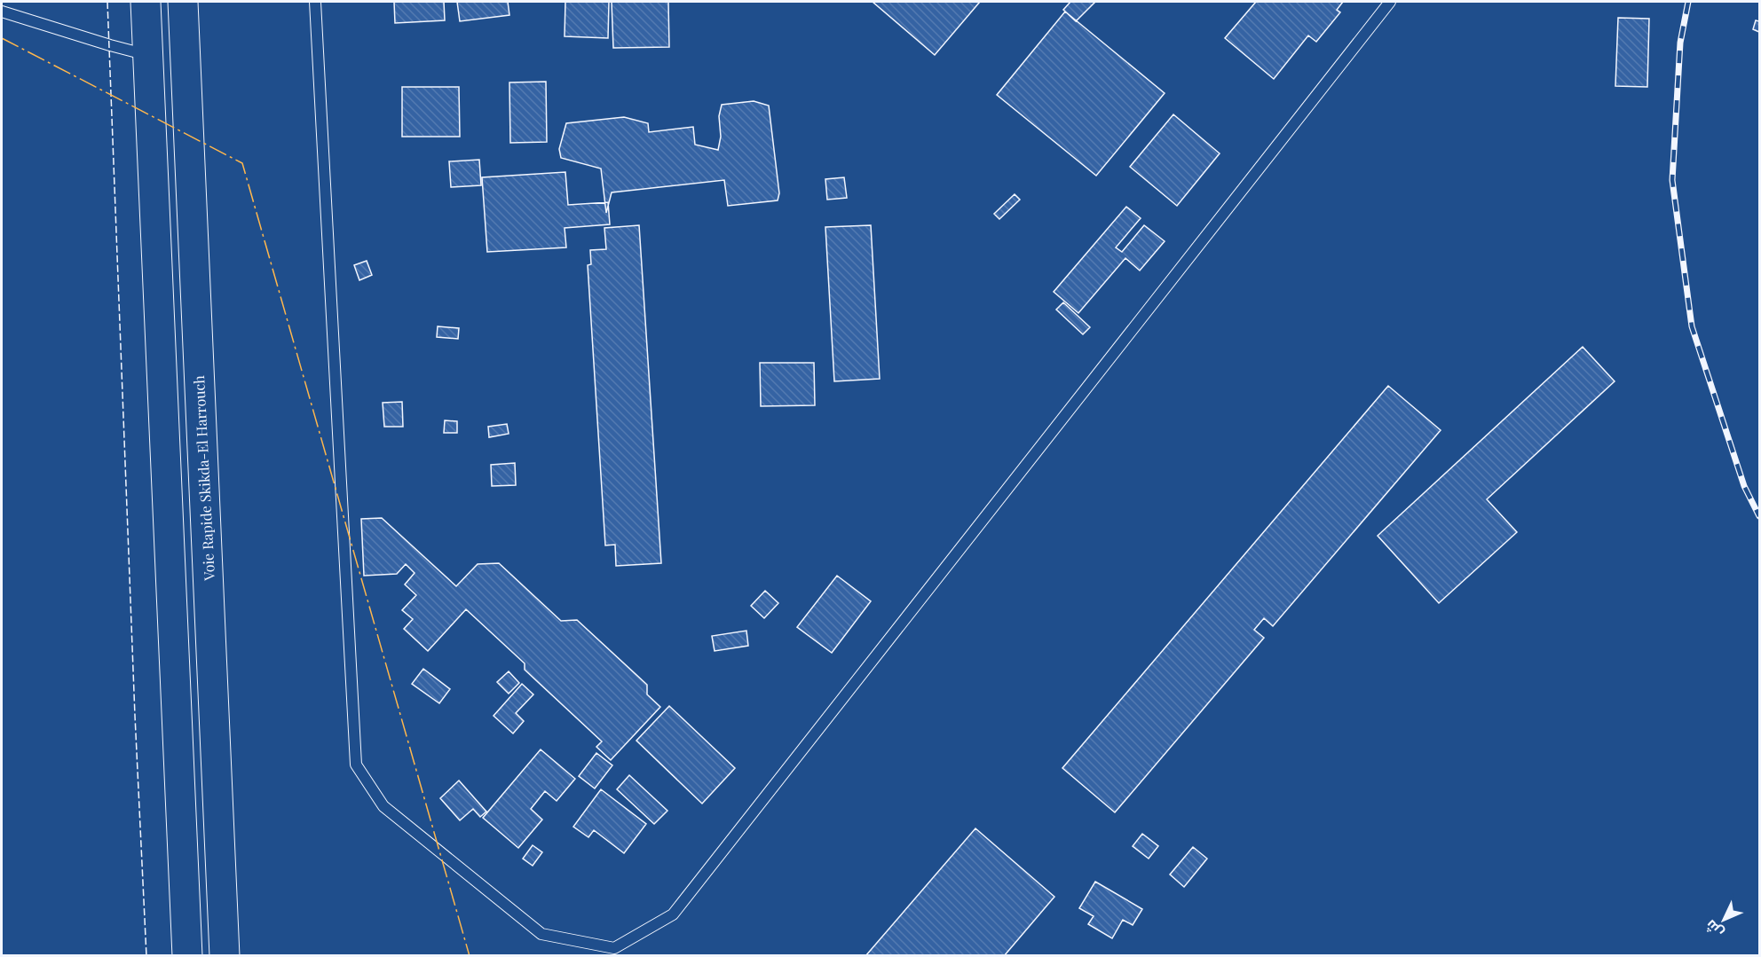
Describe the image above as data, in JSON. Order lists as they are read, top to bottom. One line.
{"streets":{"highway":["Voie Rapide Skikda-El Harrouch"]},"north":"bottom left"}
